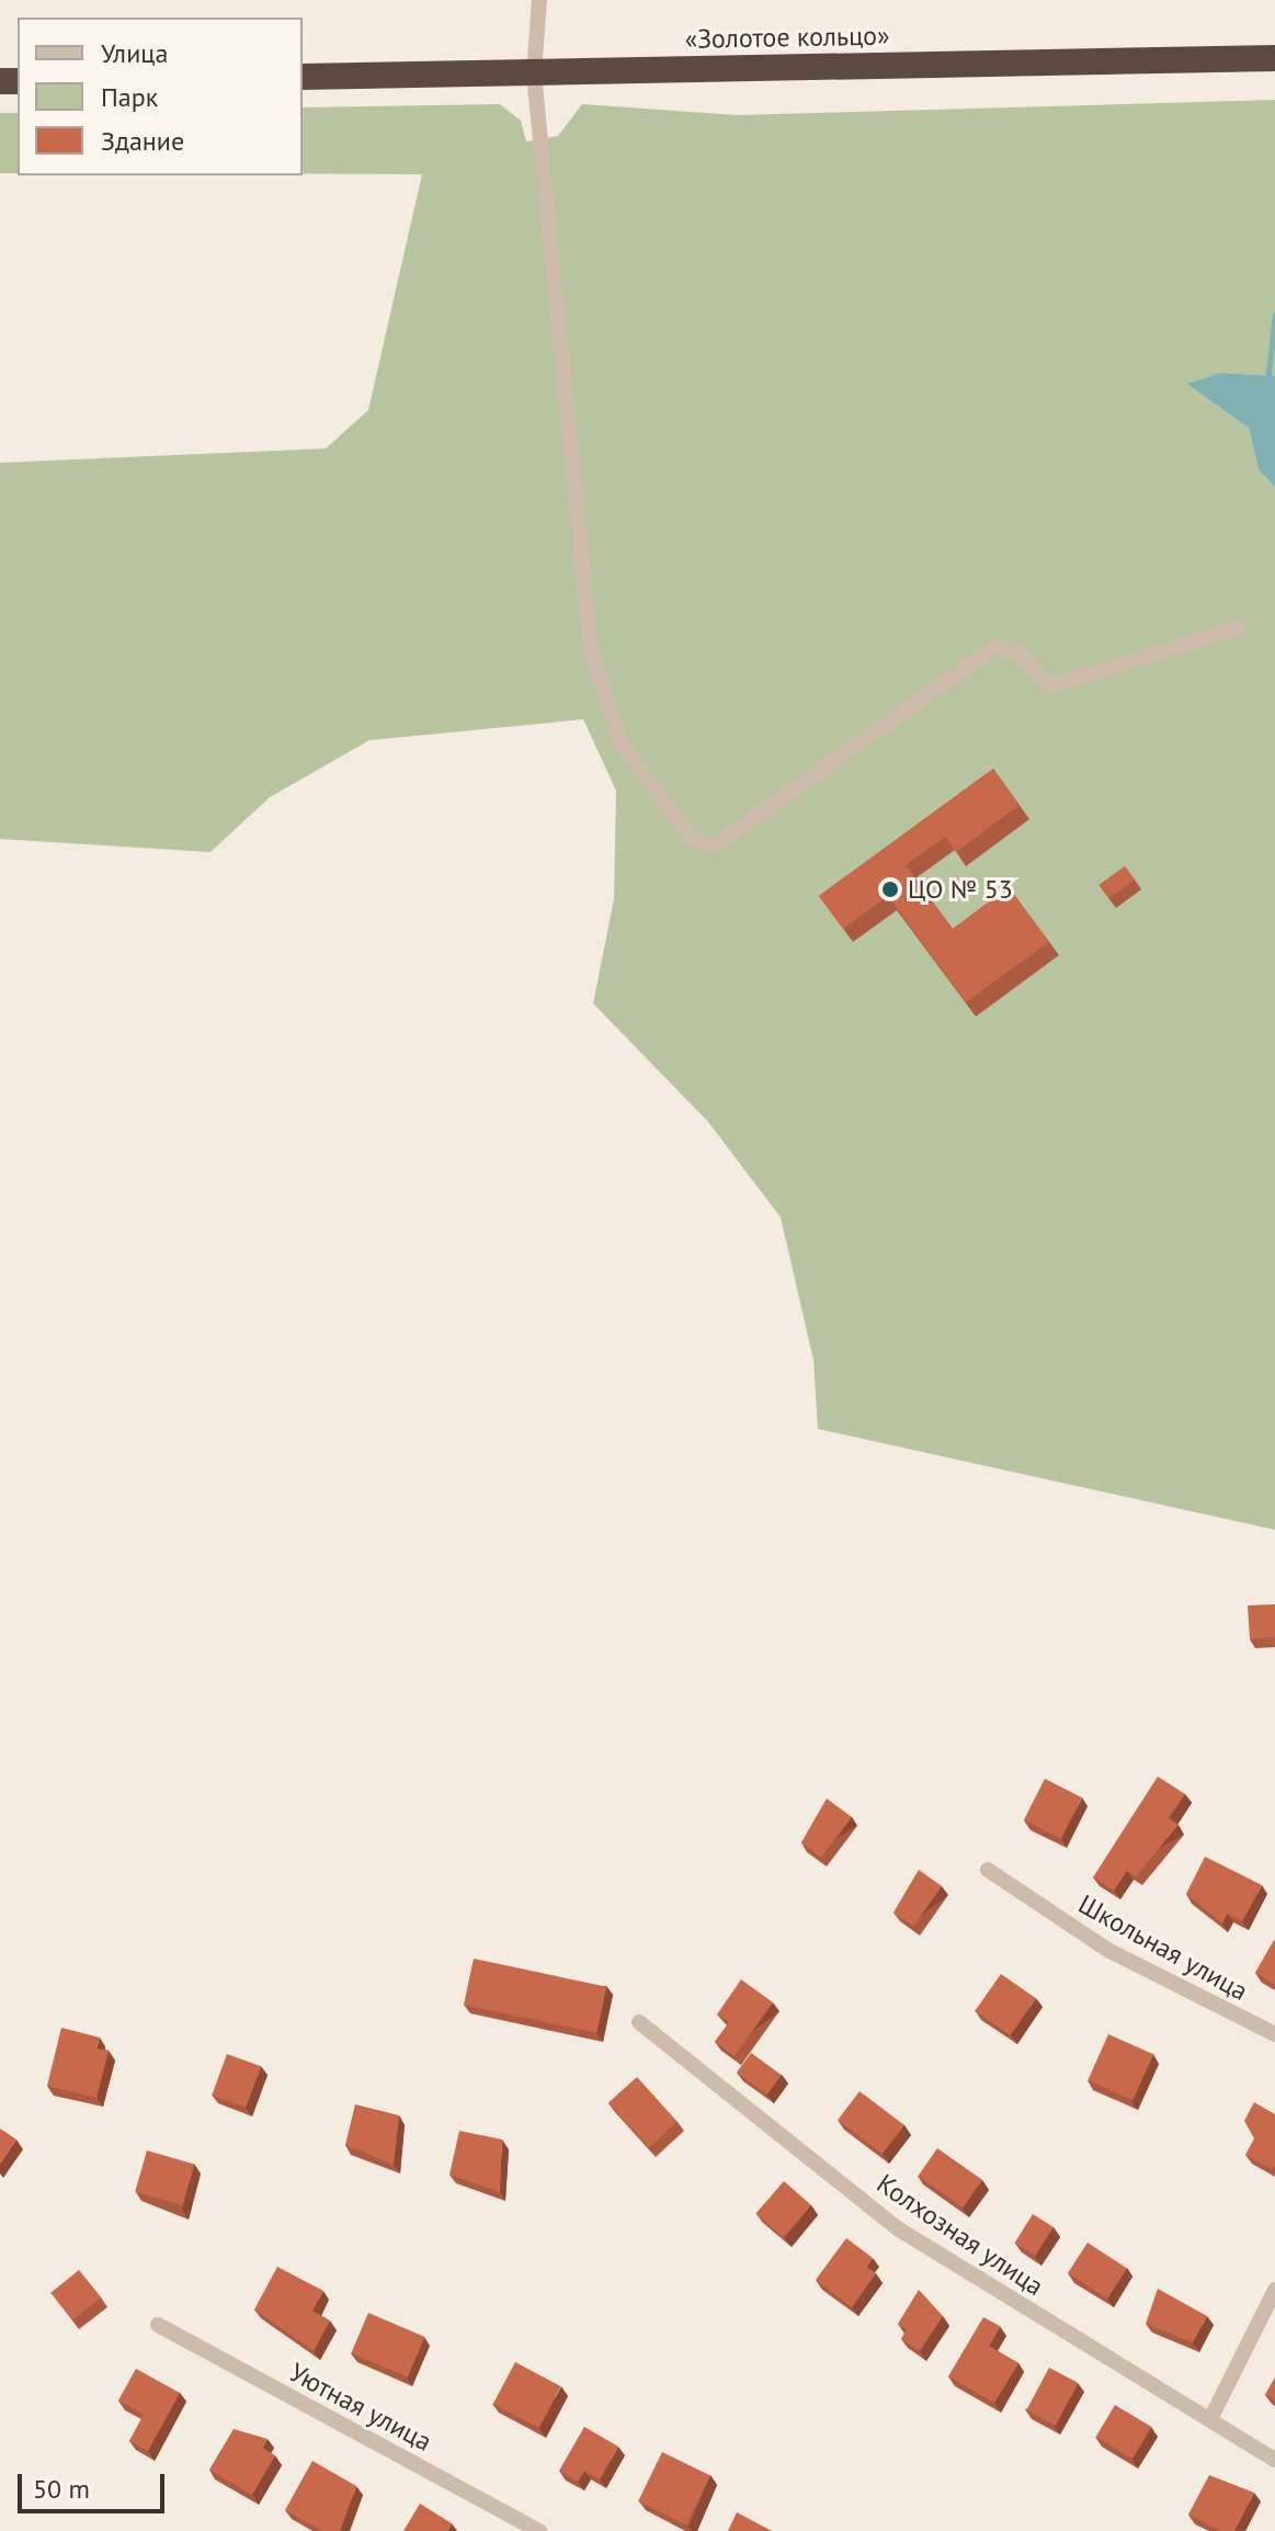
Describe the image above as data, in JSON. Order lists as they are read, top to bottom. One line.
{"streets":{"highway":["«Золотое кольцо»"],"street":["Школьная улица","Колхозная улица","Уютная улица"]},"places":["ЦО № 53"],"legend":["Улица","Парк","Здание"],"scale_bar":"50 m"}
